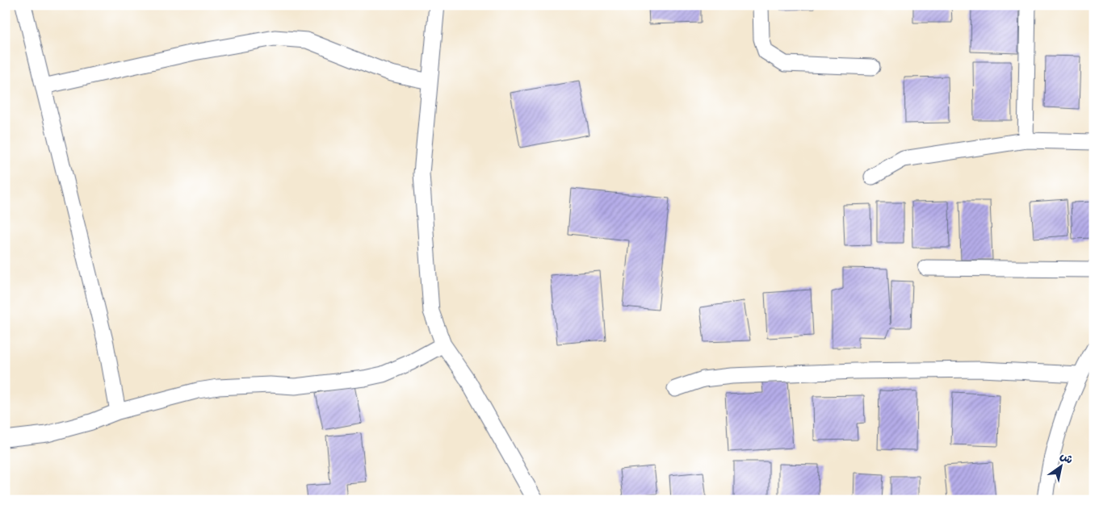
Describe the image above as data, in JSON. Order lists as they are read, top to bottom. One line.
{"north":"top right"}
